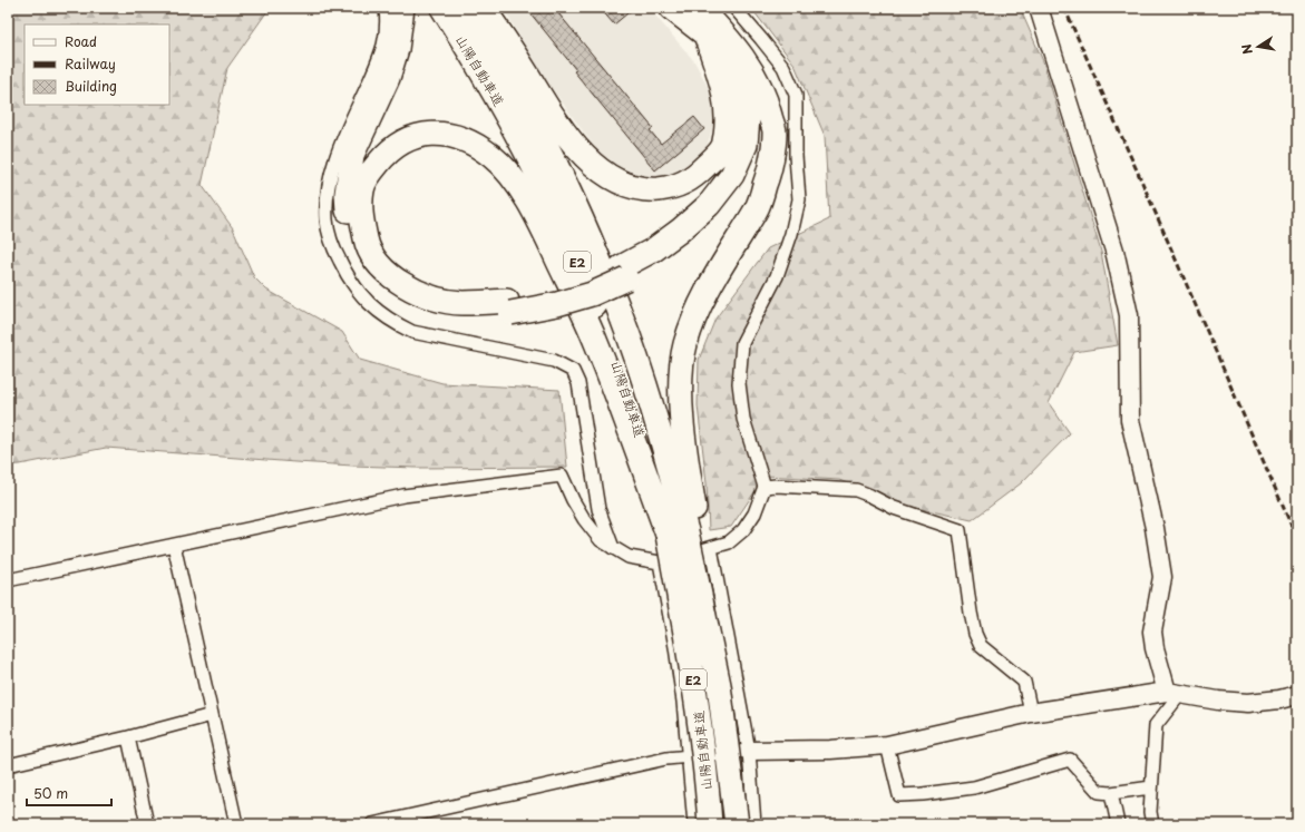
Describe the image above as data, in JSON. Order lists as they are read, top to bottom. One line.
{"streets":{"highway":["山陽自動車道","E2"]},"legend":["Road","Railway","Building"],"scale_bar":"50 m","north":"left"}
